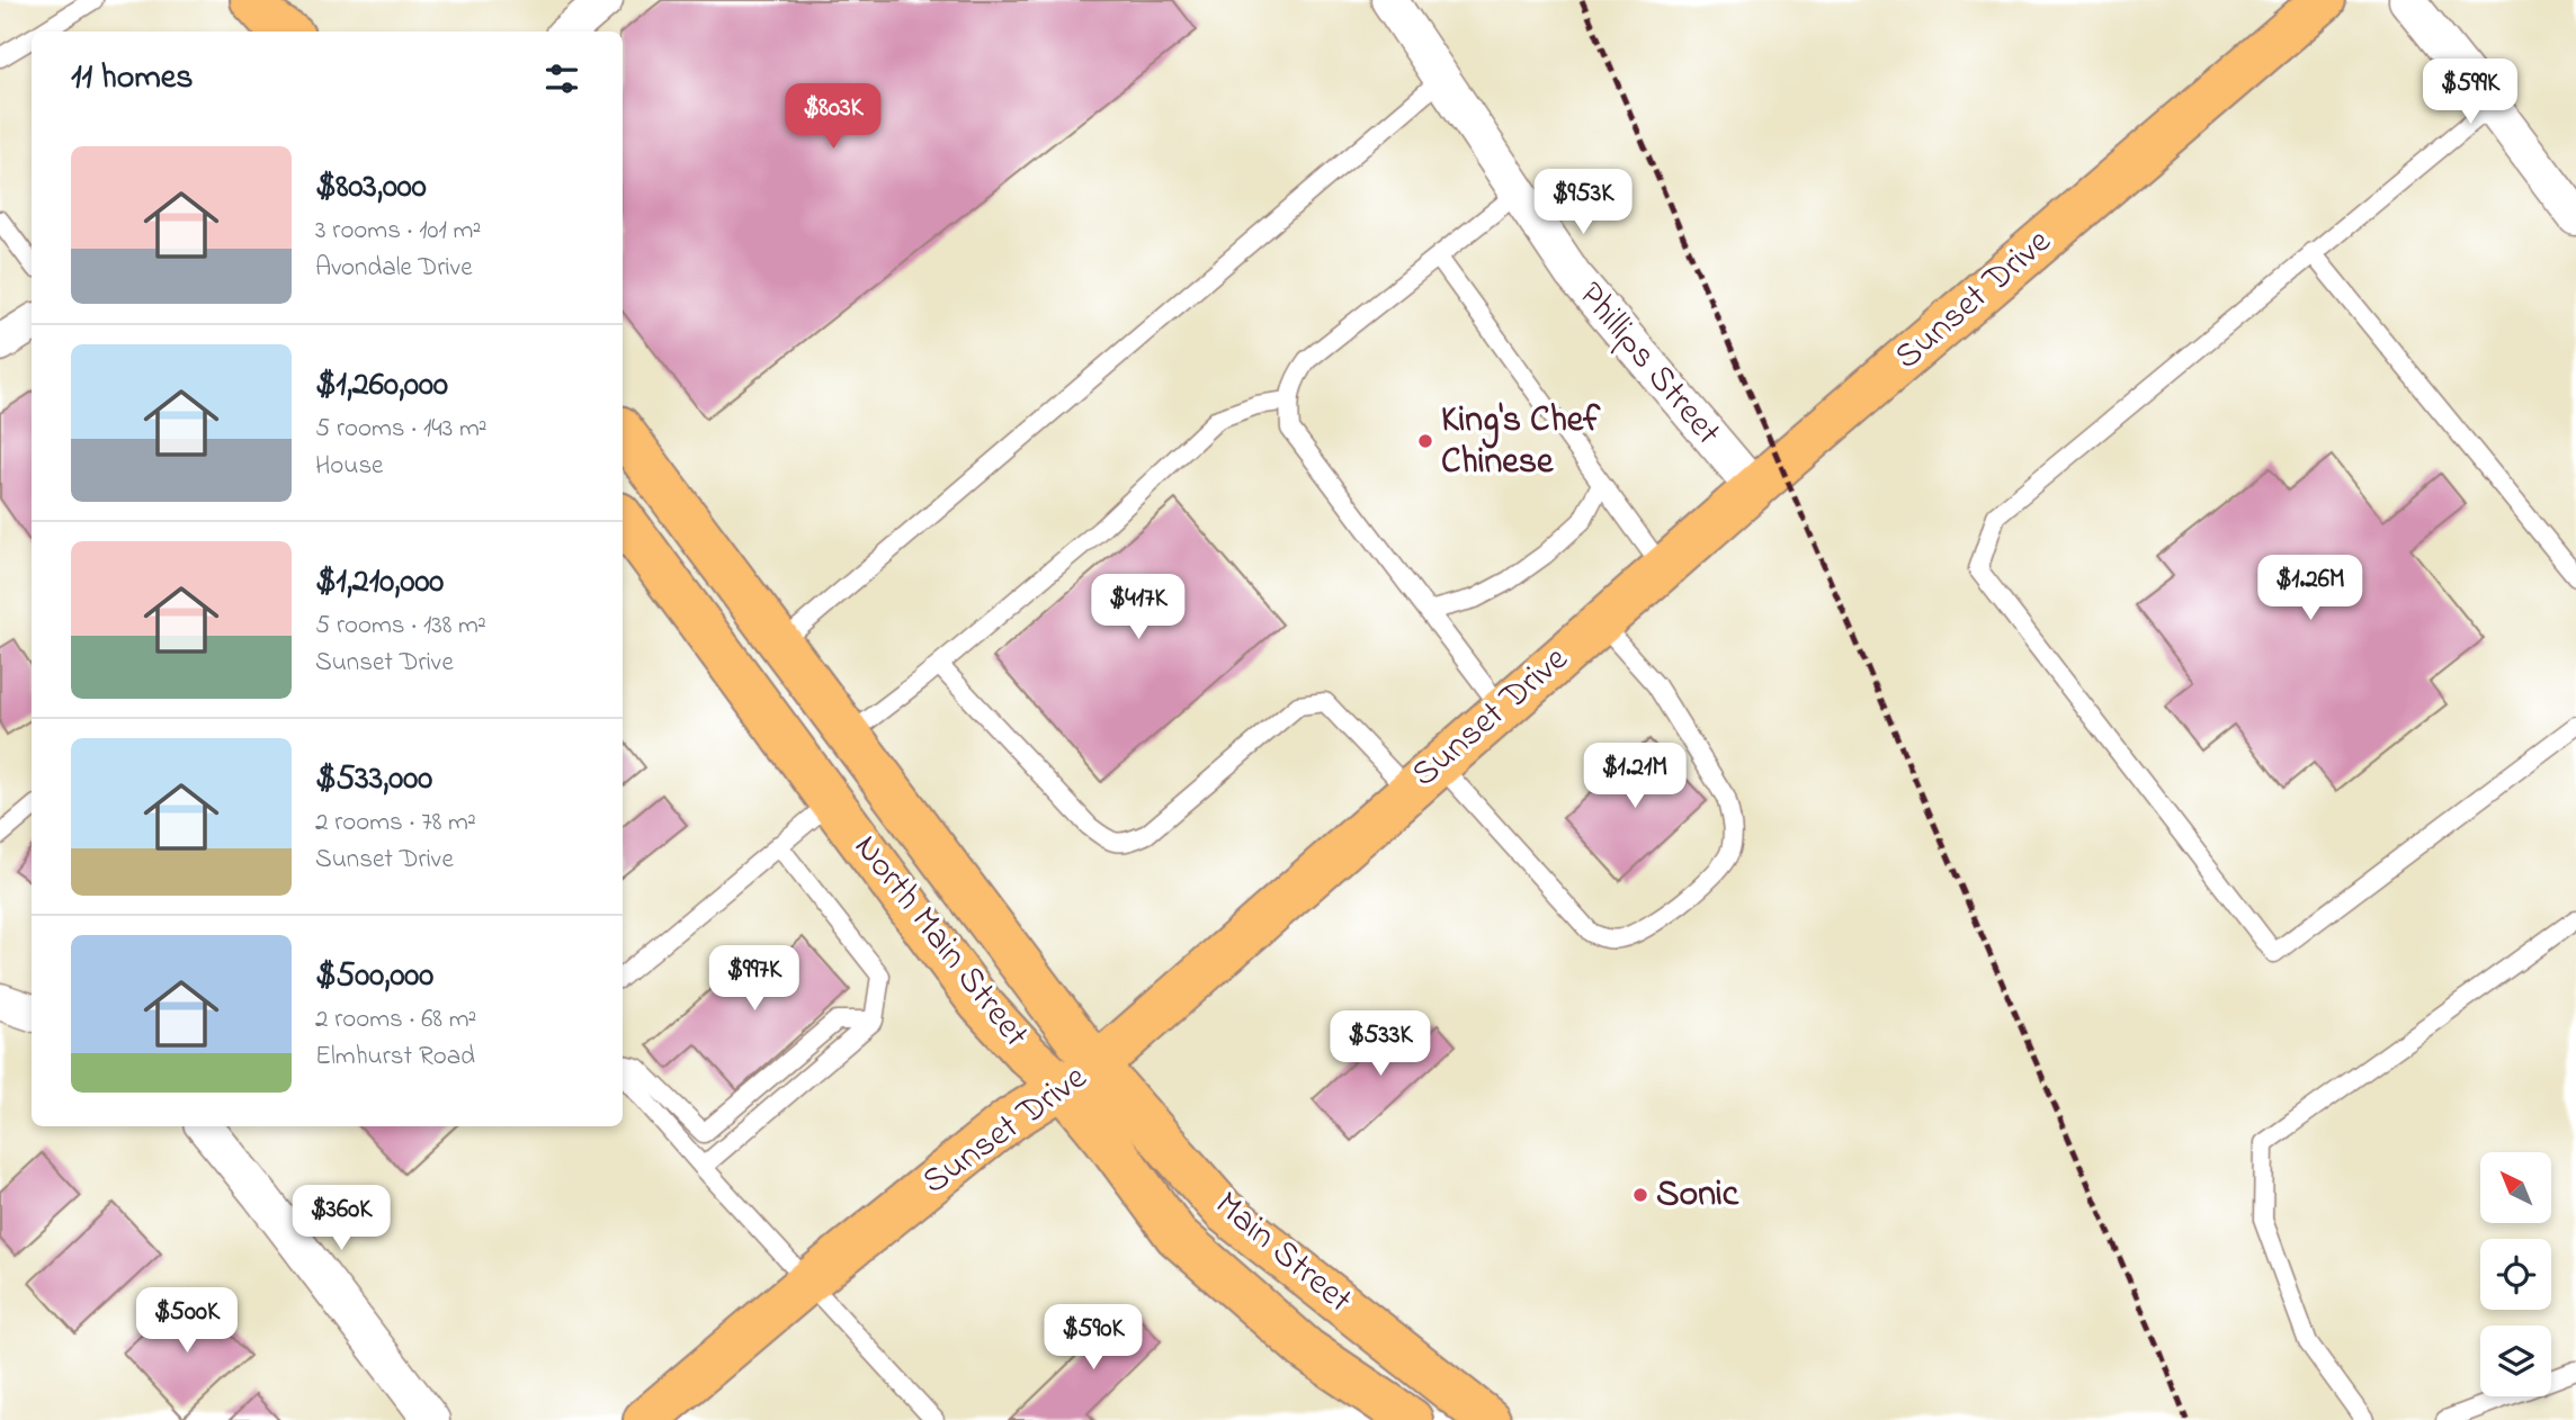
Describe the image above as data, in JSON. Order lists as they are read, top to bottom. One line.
{"streets":{"main road":["Sunset Drive","North Main Street","Main Street"],"street":["Phillips Street"]},"crossings":[["Sunset Drive","Phillips Street"],["Sunset Drive","North Main Street"],["Sunset Drive","Main Street"],["North Main Street","Main Street"]],"places":["King's Chef Chinese","Sonic"],"north":"top left","page":{"heading":"11 homes","price":["$599K","$803K","$953K","$1.26M","$417K","$1.21M","$997K","$533K","$360K","$500K","$590K"],"list":[{"name":"$803,000","note":"3 rooms · 101 m² · Avondale Drive"},{"name":"$1,260,000","note":"5 rooms · 143 m² · House"},{"name":"$1,210,000","note":"5 rooms · 138 m² · Sunset Drive"},{"name":"$533,000","note":"2 rooms · 78 m² · Sunset Drive"},{"name":"$500,000","note":"2 rooms · 68 m² · Elmhurst Road"}]}}
